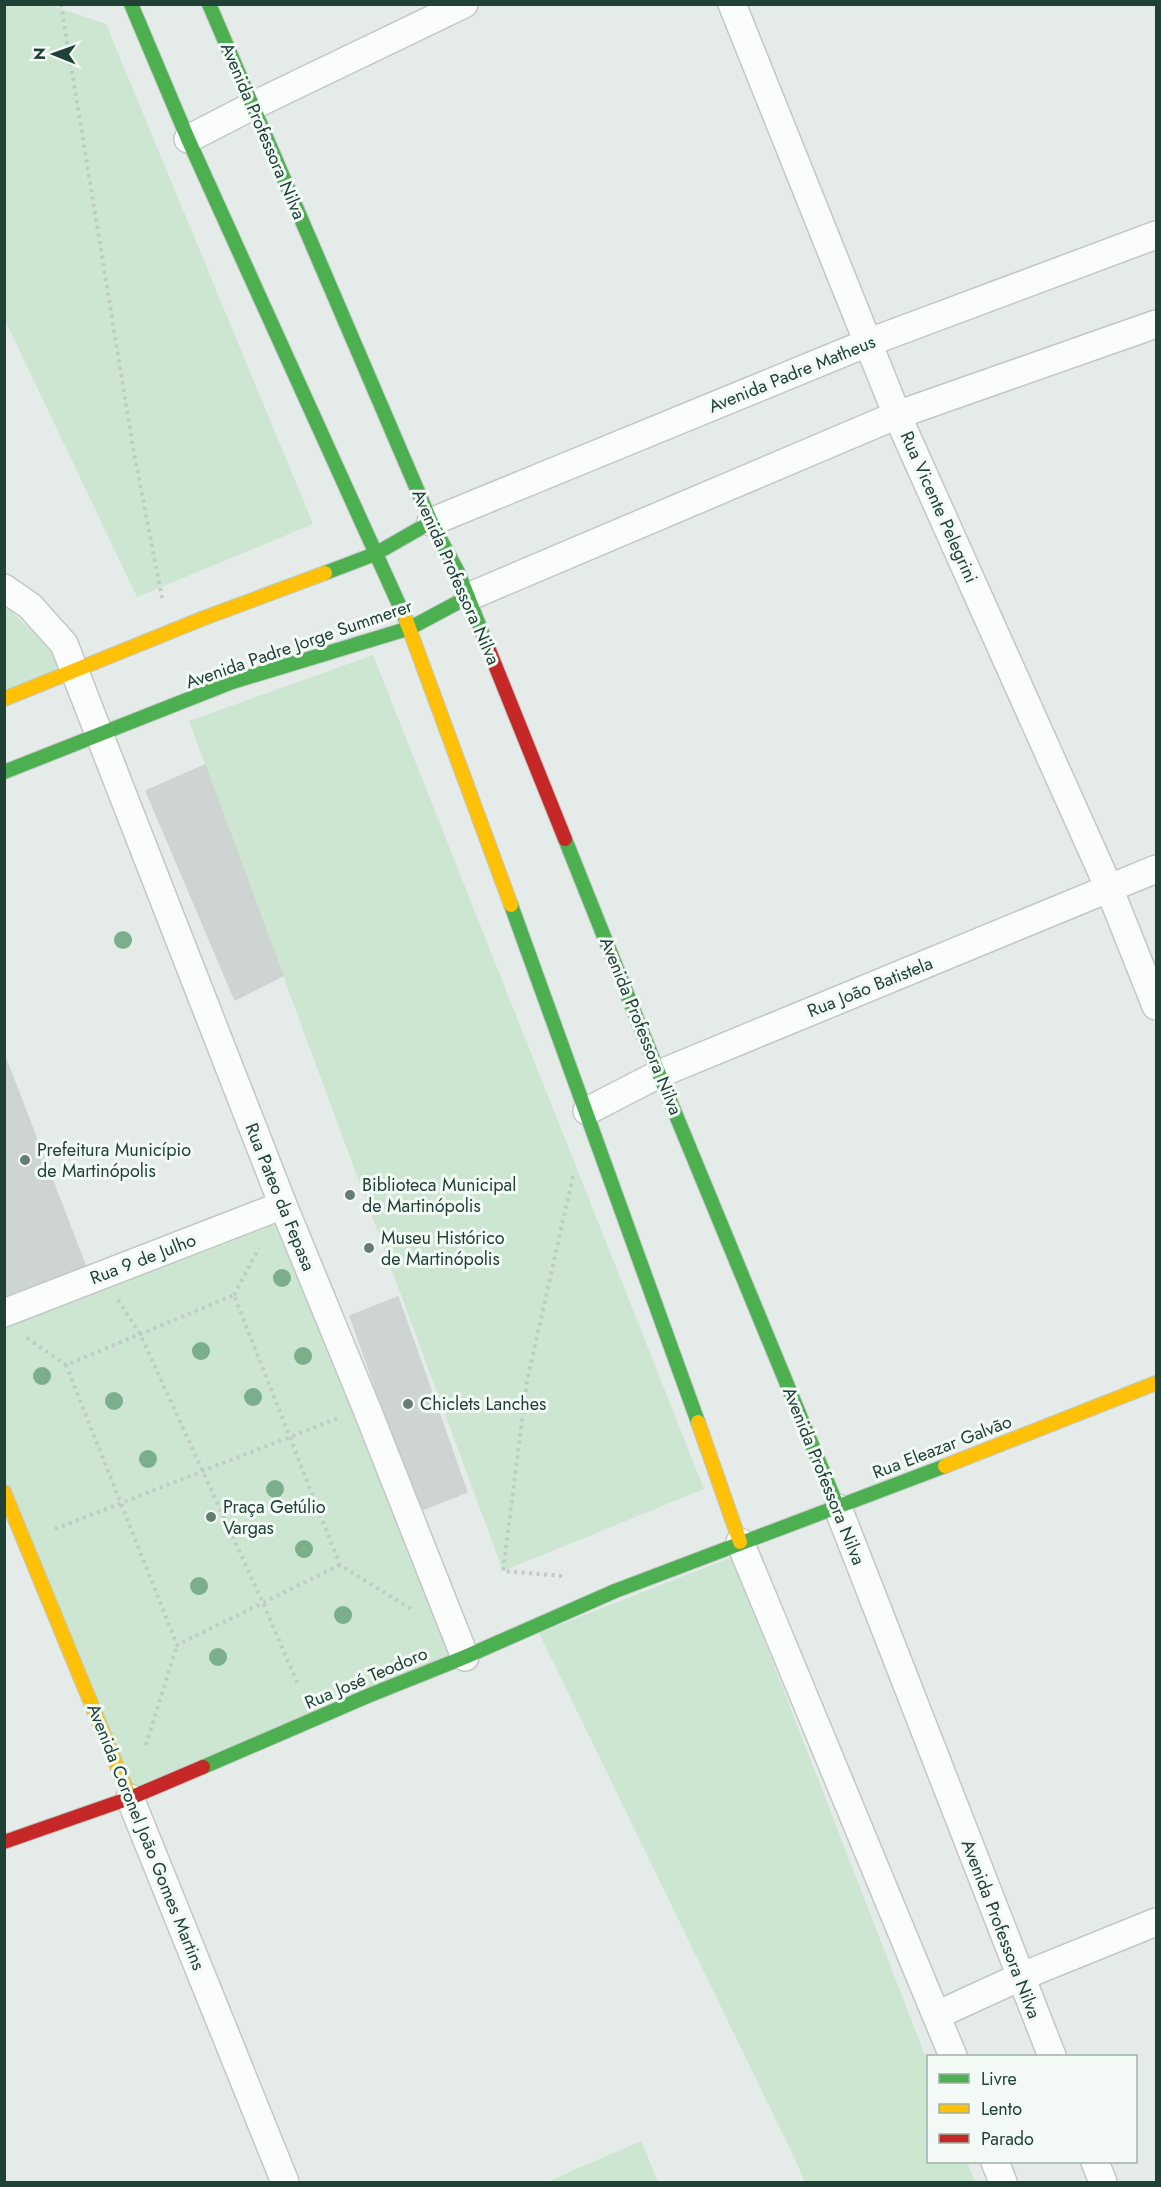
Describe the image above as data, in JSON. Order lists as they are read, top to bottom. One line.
{"streets":{"street":["Avenida Professora Nilva","Avenida Padre Matheus","Rua Vicente Pelegrini","Avenida Padre Jorge Summerer","Rua João Batistela","Rua Pateo da Fepasa","Rua 9 de Julho","Rua Eleazar Galvão","Rua José Teodoro","Avenida Coronel João Gomes Martins"]},"crossings":[["Avenida Professora Nilva","Avenida Padre Matheus"],["Avenida Professora Nilva","Avenida Padre Jorge Summerer"],["Avenida Professora Nilva","Rua João Batistela"],["Avenida Professora Nilva","Rua Eleazar Galvão"],["Avenida Padre Matheus","Rua Vicente Pelegrini"],["Rua Vicente Pelegrini","Rua João Batistela"],["Avenida Padre Jorge Summerer","Rua Pateo da Fepasa"],["Rua Pateo da Fepasa","Rua 9 de Julho"],["Rua Pateo da Fepasa","Rua José Teodoro"],["Rua Eleazar Galvão","Rua José Teodoro"],["Rua José Teodoro","Avenida Coronel João Gomes Martins"]],"places":["Prefeitura Município de Martinópolis","Biblioteca Municipal de Martinópolis","Museu Histórico de Martinópolis","Chiclets Lanches","Praça Getúlio Vargas"],"legend":["Livre","Lento","Parado"],"north":"left"}
